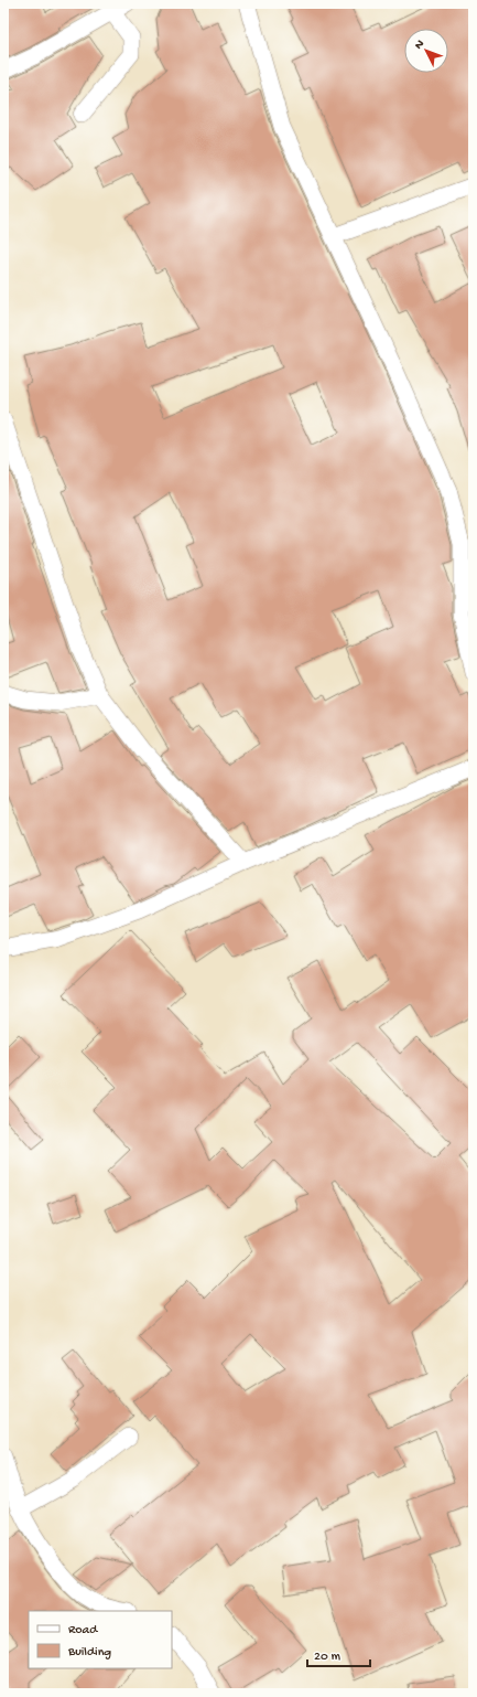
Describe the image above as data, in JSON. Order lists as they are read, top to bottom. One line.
{"legend":["Road","Building"],"scale_bar":"20 m","north":"top left"}
